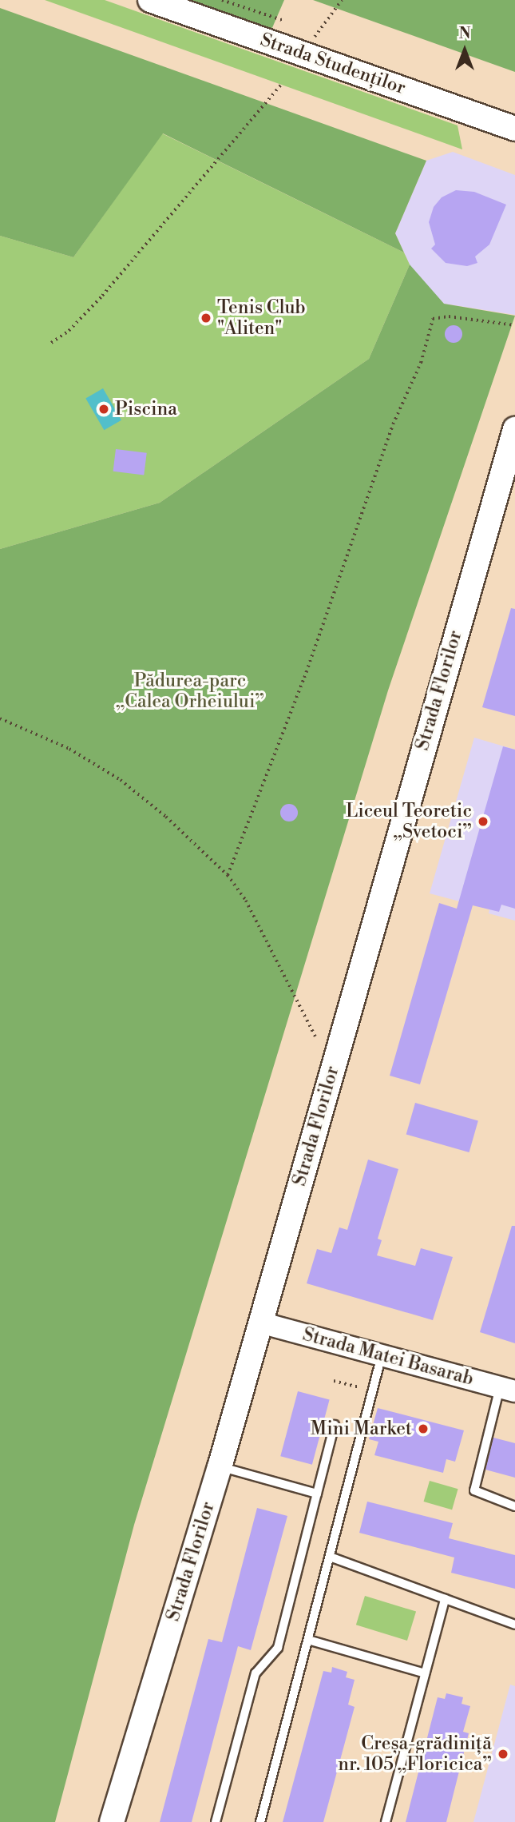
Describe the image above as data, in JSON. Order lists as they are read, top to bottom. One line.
{"streets":{"main road":["Strada Studenților","Strada Florilor"],"street":["Strada Matei Basarab"]},"crossings":[["Strada Florilor","Strada Matei Basarab"]],"parks":["Pădurea-parc „Calea Orheiului”"],"places":["Tenis Club \"Aliten\"","Piscina","Liceul Teoretic „Svetoci”","Mini Market","Creșa-grădiniță nr. 105 „Floricica”"],"north":"top"}
